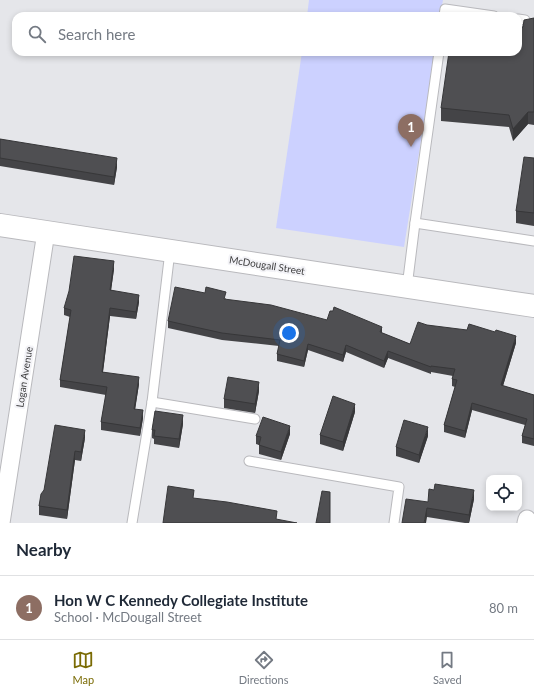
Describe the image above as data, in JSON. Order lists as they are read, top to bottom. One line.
{"streets":{"street":["McDougall Street","Logan Avenue"]},"crossings":[["McDougall Street","Logan Avenue"]],"page":{"search":"Search here","pins":"1","heading":"Nearby","list":[{"mark":"1","name":"Hon W C Kennedy Collegiate Institute","note":"School · McDougall Street","value":"80 m"}],"nav":["Map","Directions","Saved"]}}
